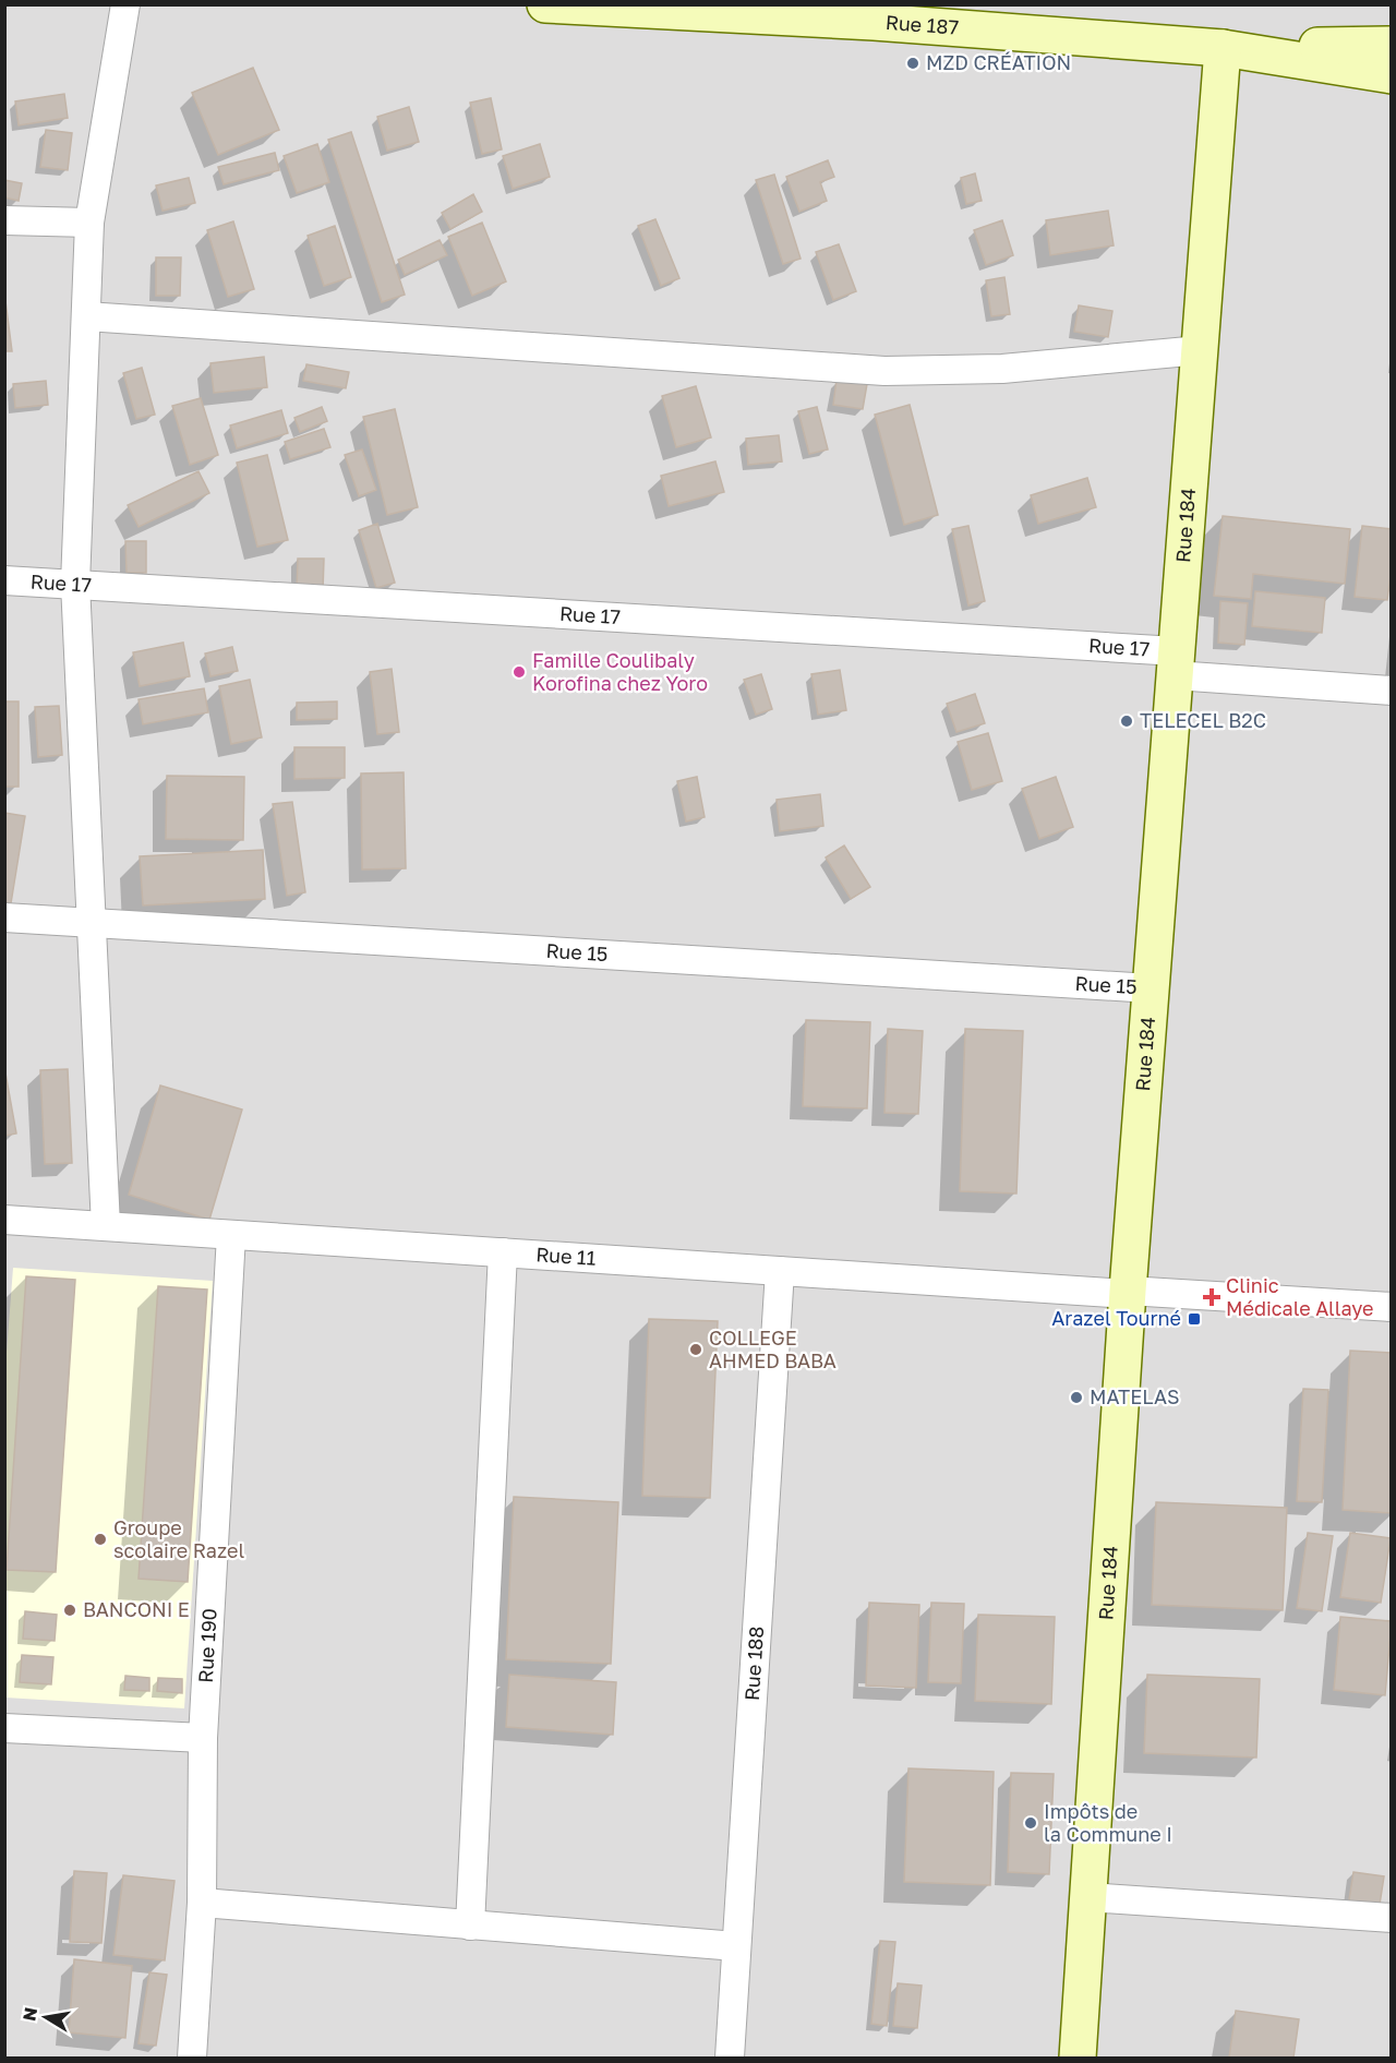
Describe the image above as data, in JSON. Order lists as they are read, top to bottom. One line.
{"streets":{"street":["Rue 187","Rue 184","Rue 17","Rue 15","Rue 11","Rue 190","Rue 188"]},"crossings":[["Rue 187","Rue 184"],["Rue 184","Rue 17"],["Rue 184","Rue 15"],["Rue 184","Rue 11"],["Rue 11","Rue 190"],["Rue 11","Rue 188"]],"places":{"other":["MZD CRÉATION","Famille Coulibaly Korofina chez Yoro","TELECEL B2C","COLLEGE AHMED BABA","MATELAS","Groupe scolaire Razel","BANCONI E","Impôts de la Commune I"],"health":["Clinic Médicale Allaye"],"transit":["Arazel Tourné"]},"north":"left"}
